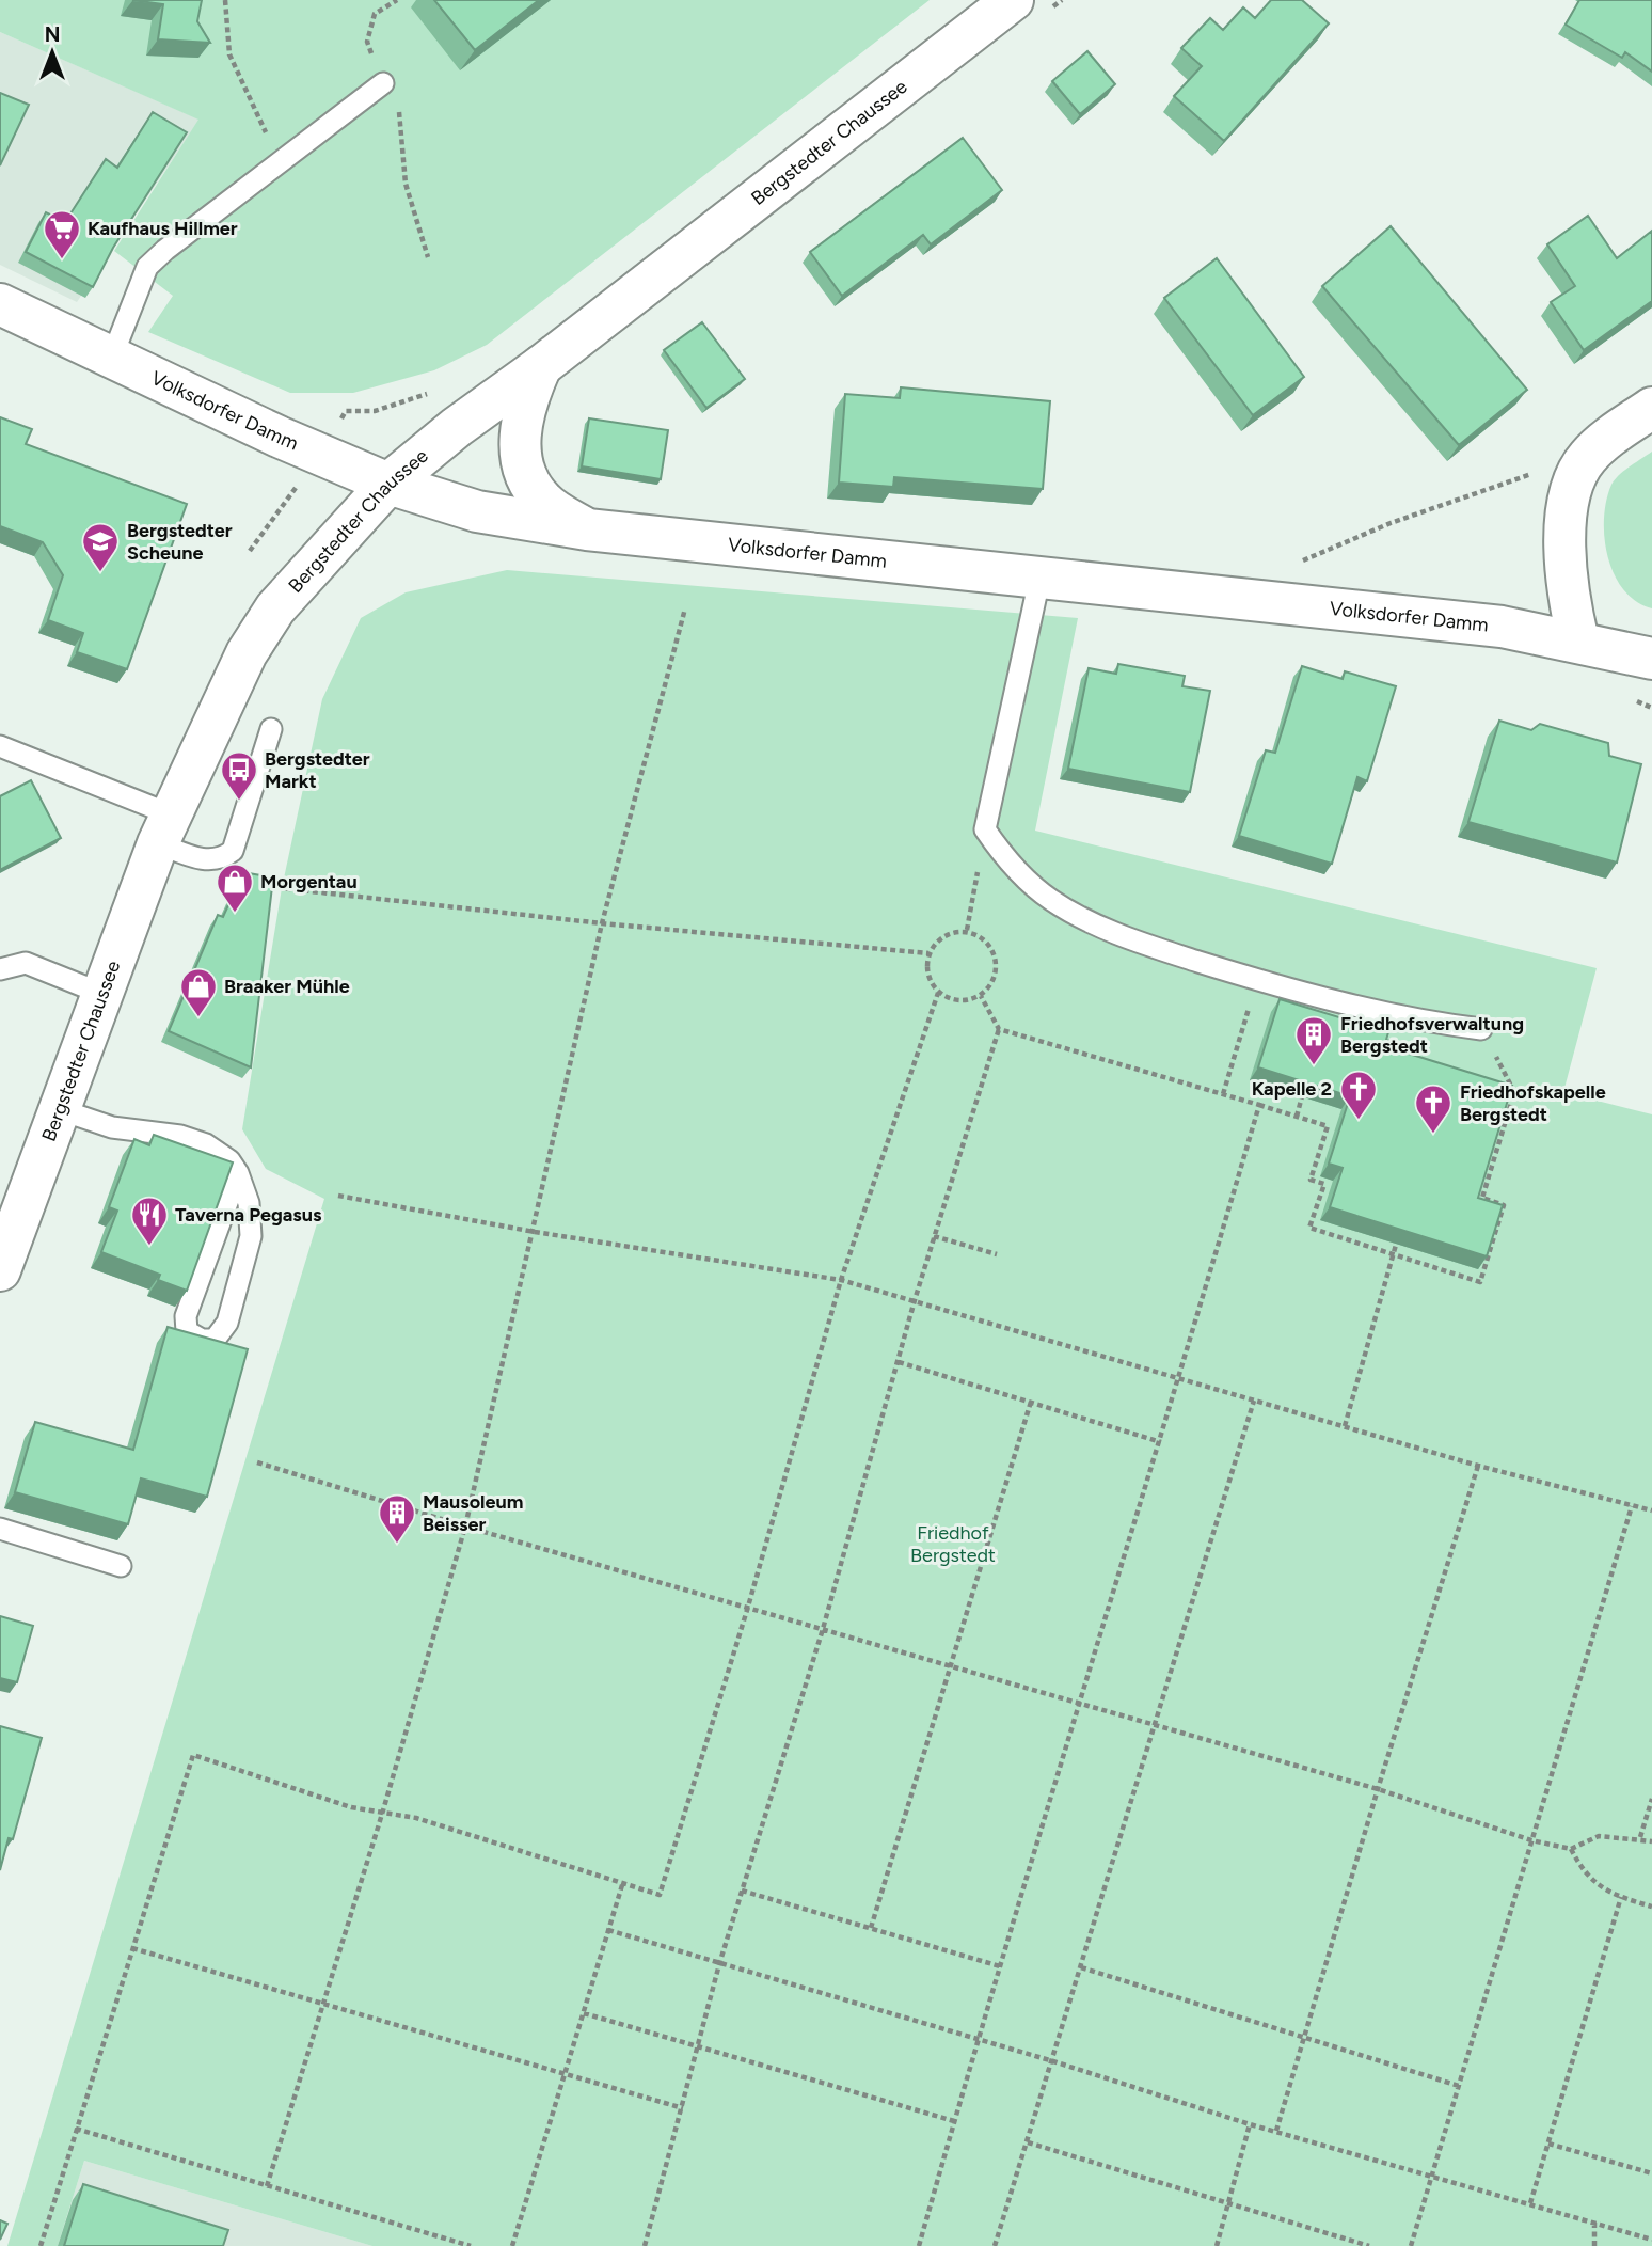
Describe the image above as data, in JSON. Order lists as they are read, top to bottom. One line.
{"streets":{"main road":["Bergstedter Chaussee","Volksdorfer Damm"]},"crossings":[["Bergstedter Chaussee","Volksdorfer Damm"]],"parks":["Friedhof Bergstedt"],"places":{"supermarket":["Kaufhaus Hillmer"],"school or university":["Bergstedter Scheune"],"bus stop":["Bergstedter Markt"],"shop":["Morgentau","Braaker Mühle"],"building":["Friedhofsverwaltung Bergstedt","Mausoleum Beisser"],"church":["Kapelle 2","Friedhofskapelle Bergstedt"],"restaurant":["Taverna Pegasus"]},"north":"top"}
